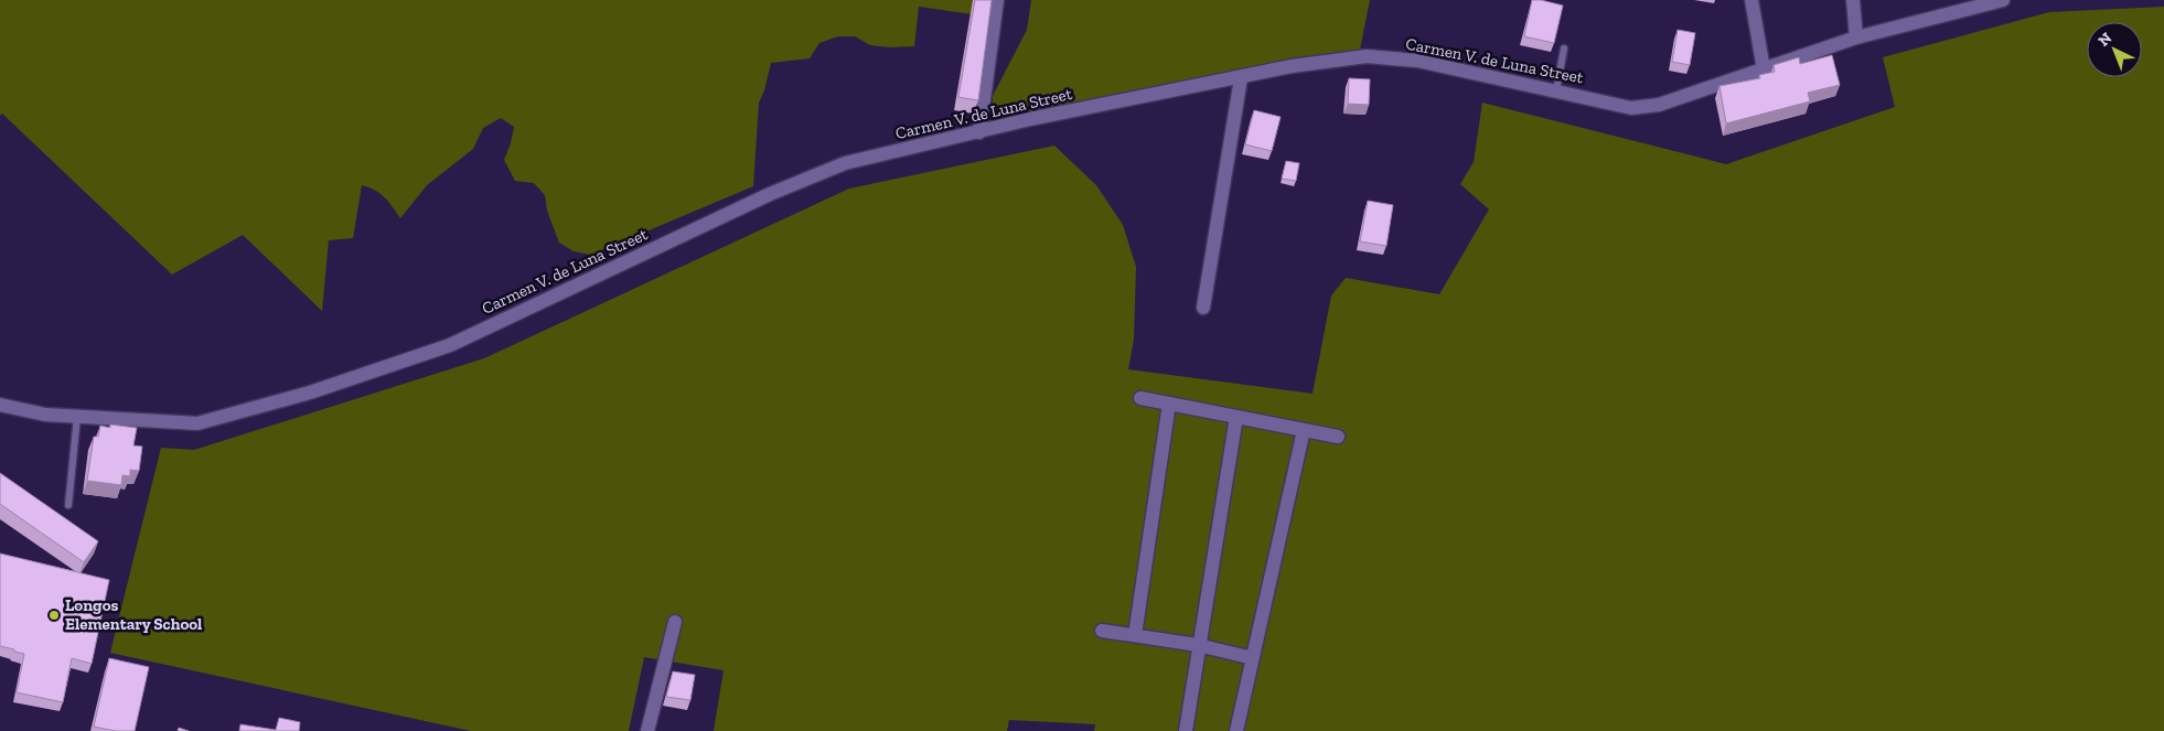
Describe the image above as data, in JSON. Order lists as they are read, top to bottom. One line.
{"streets":{"street":["Carmen V. de Luna Street"]},"places":["Longos Elementary School"],"north":"top left"}
